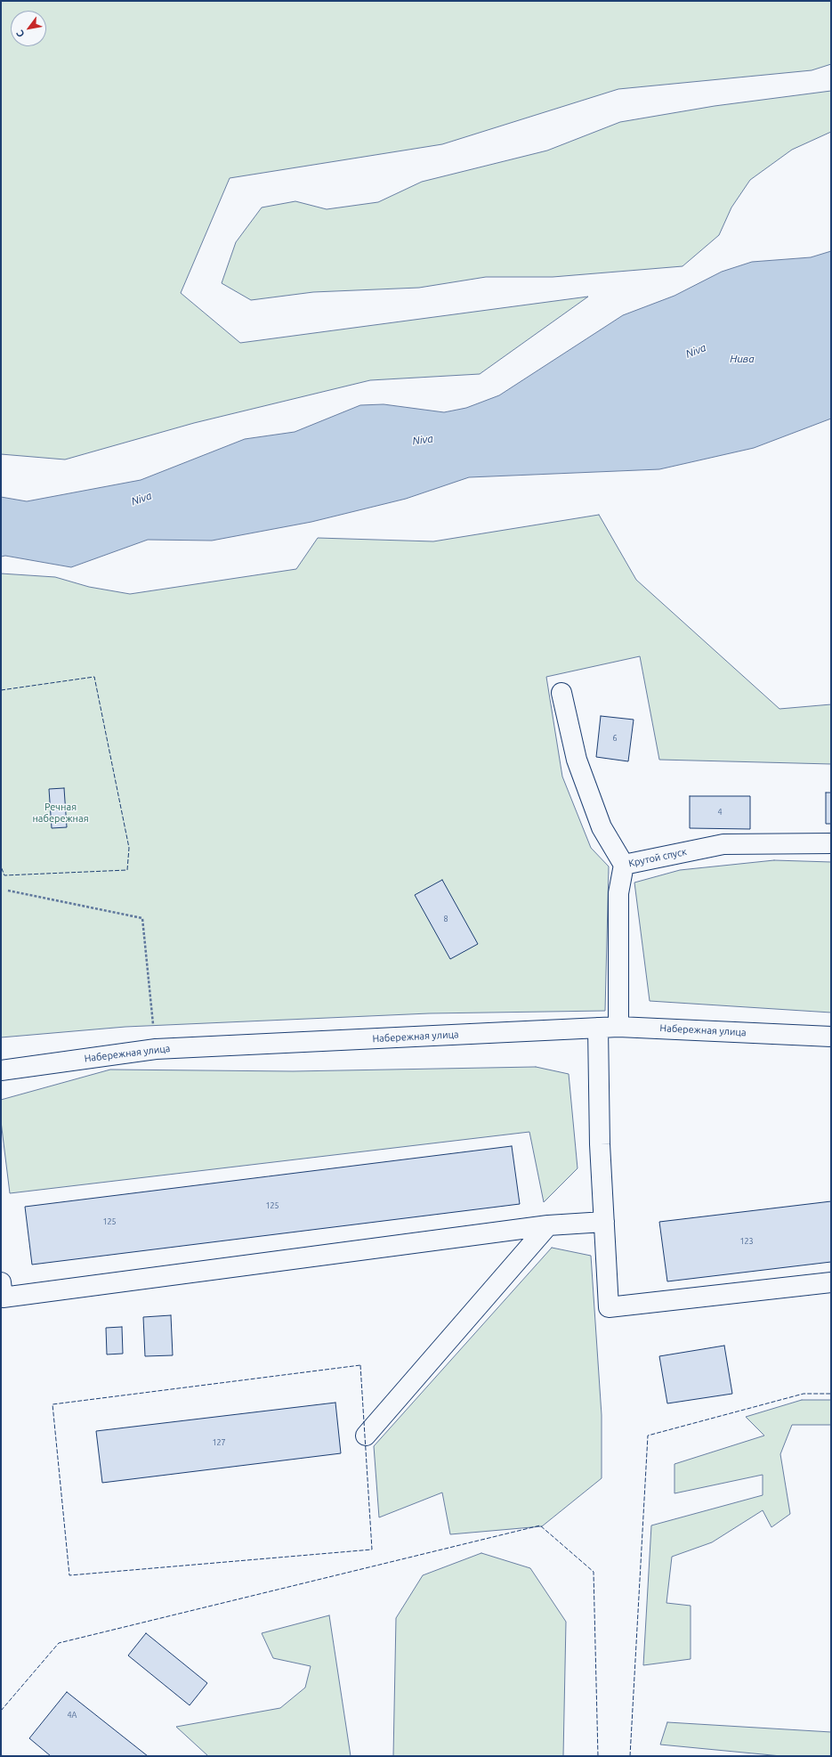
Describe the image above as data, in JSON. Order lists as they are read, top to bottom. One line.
{"streets":{"street":["Крутой спуск","Набережная улица"]},"crossings":[["Крутой спуск","Набережная улица"]],"water":["Niva","Нива"],"parks":["Речная набережная"],"house_numbers":["6","4","8","125","125","123","127","4А"],"north":"bottom left"}
